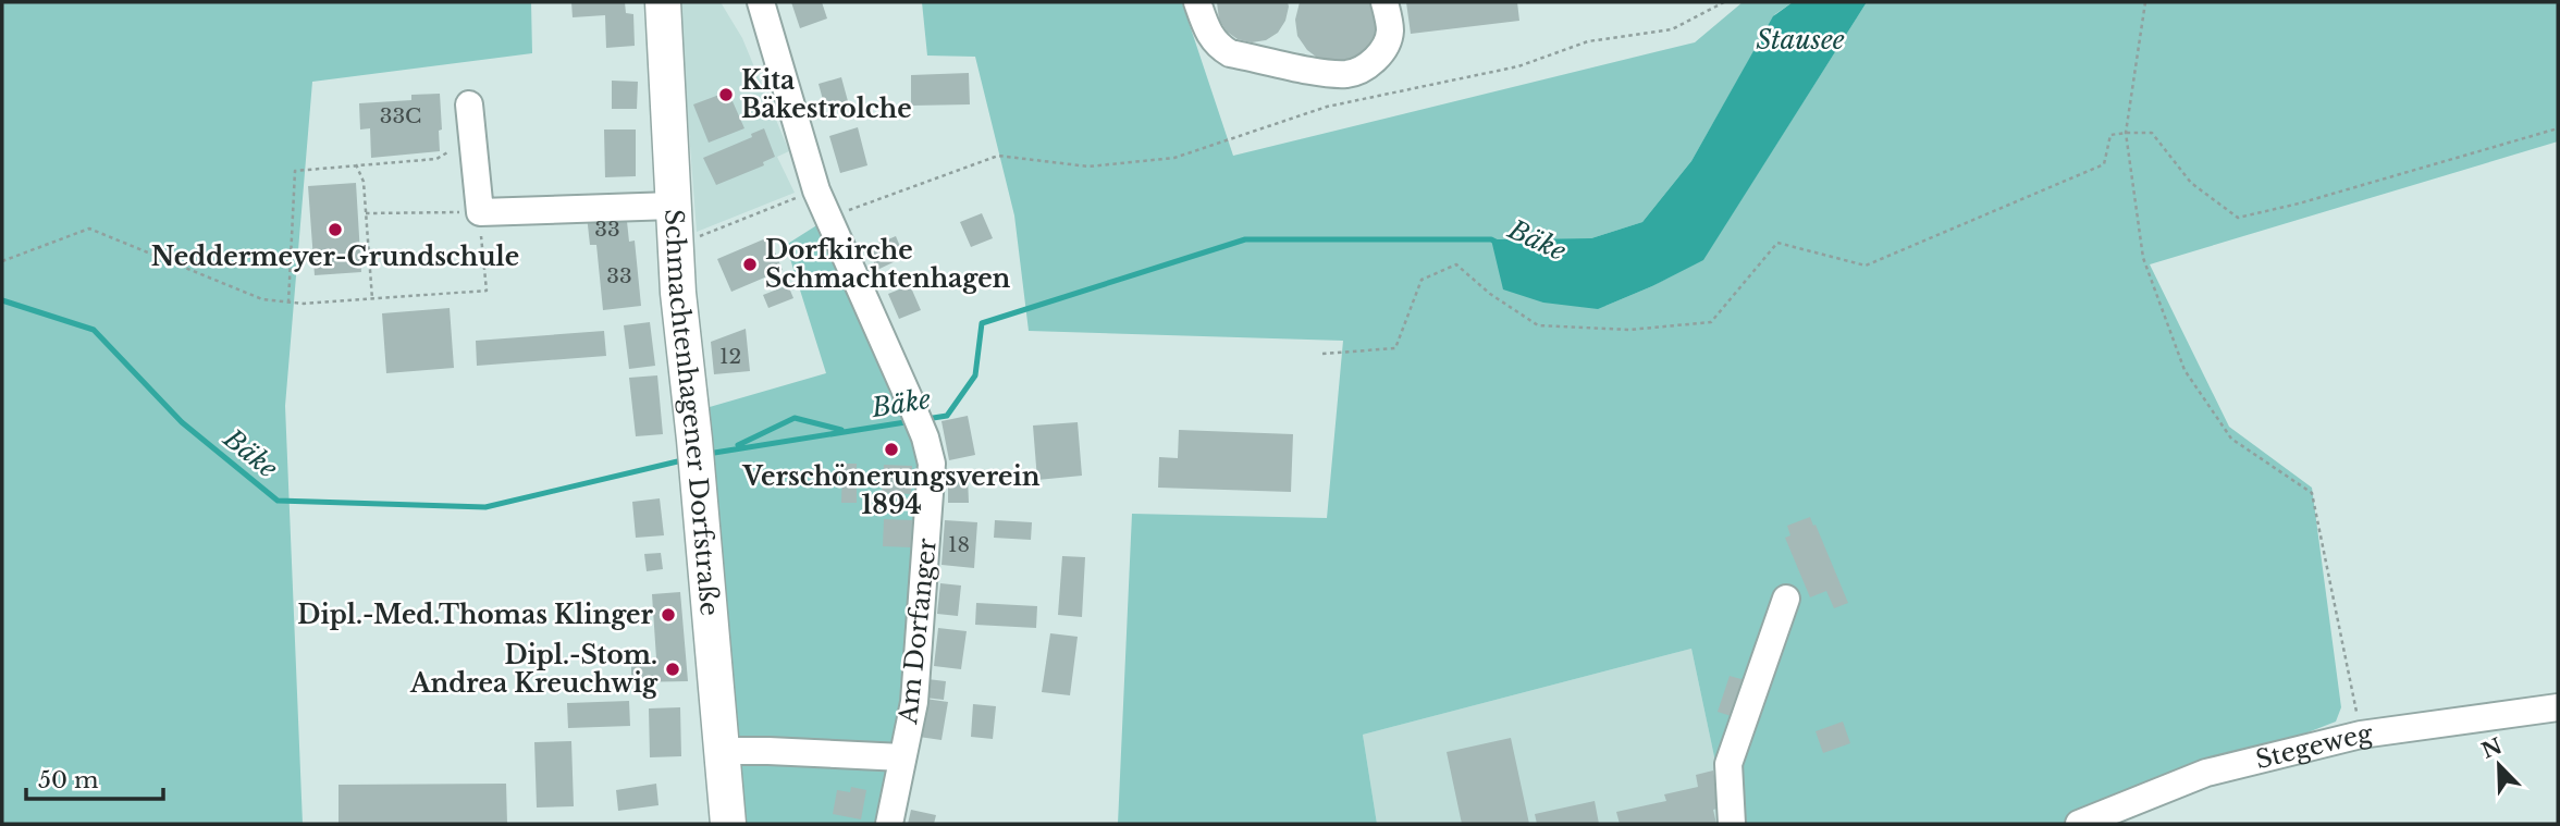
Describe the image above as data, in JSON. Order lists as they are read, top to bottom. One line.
{"streets":{"main road":["Schmachtenhagener Dorfstraße"],"street":["Am Dorfanger","Stegeweg"]},"water":["Stausee","Bäke"],"places":["Kita Bäkestrolche","Neddermeyer-Grundschule","Dorfkirche Schmachtenhagen","Verschönerungsverein 1894","Dipl.-Med.Thomas Klinger","Dipl.-Stom. Andrea Kreuchwig"],"house_numbers":["33C","33","33","12","18"],"scale_bar":"50 m","north":"top left"}
